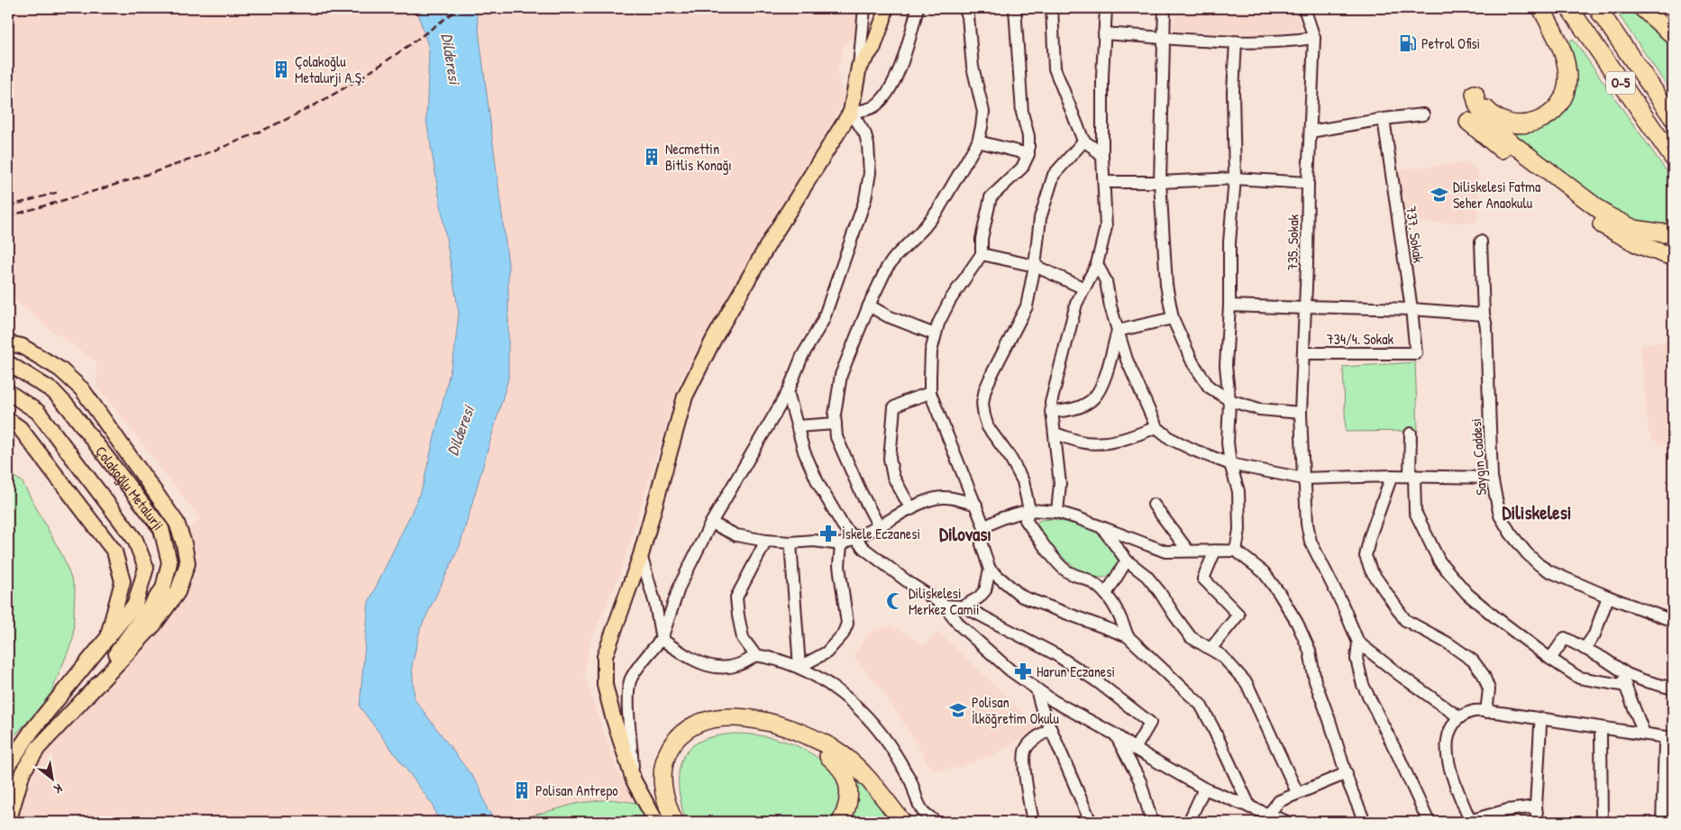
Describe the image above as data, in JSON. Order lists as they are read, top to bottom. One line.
{"streets":{"highway":["O-5"],"main road":["Çolakoğlu Metalurji"],"street":["737. Sokak","735. Sokak","734/4. Sokak","Saygın Caddesi"]},"crossings":[["737. Sokak","734/4. Sokak"],["735. Sokak","734/4. Sokak"]],"districts":["Diliskelesi","Dilovası"],"water":["Dilderesi"],"places":{"fuel station":["Petrol Ofisi"],"building":["Çolakoğlu Metalurji A.Ş.","Necmettin Bitlis Konağı","Polisan Antrepo"],"school or university":["Diliskelesi Fatma Seher Anaokulu","Polisan İlköğretim Okulu"],"pharmacy":["İskele Eczanesi","Harun Eczanesi"],"mosque":["Diliskelesi Merkez Camii"]},"north":"bottom right"}
